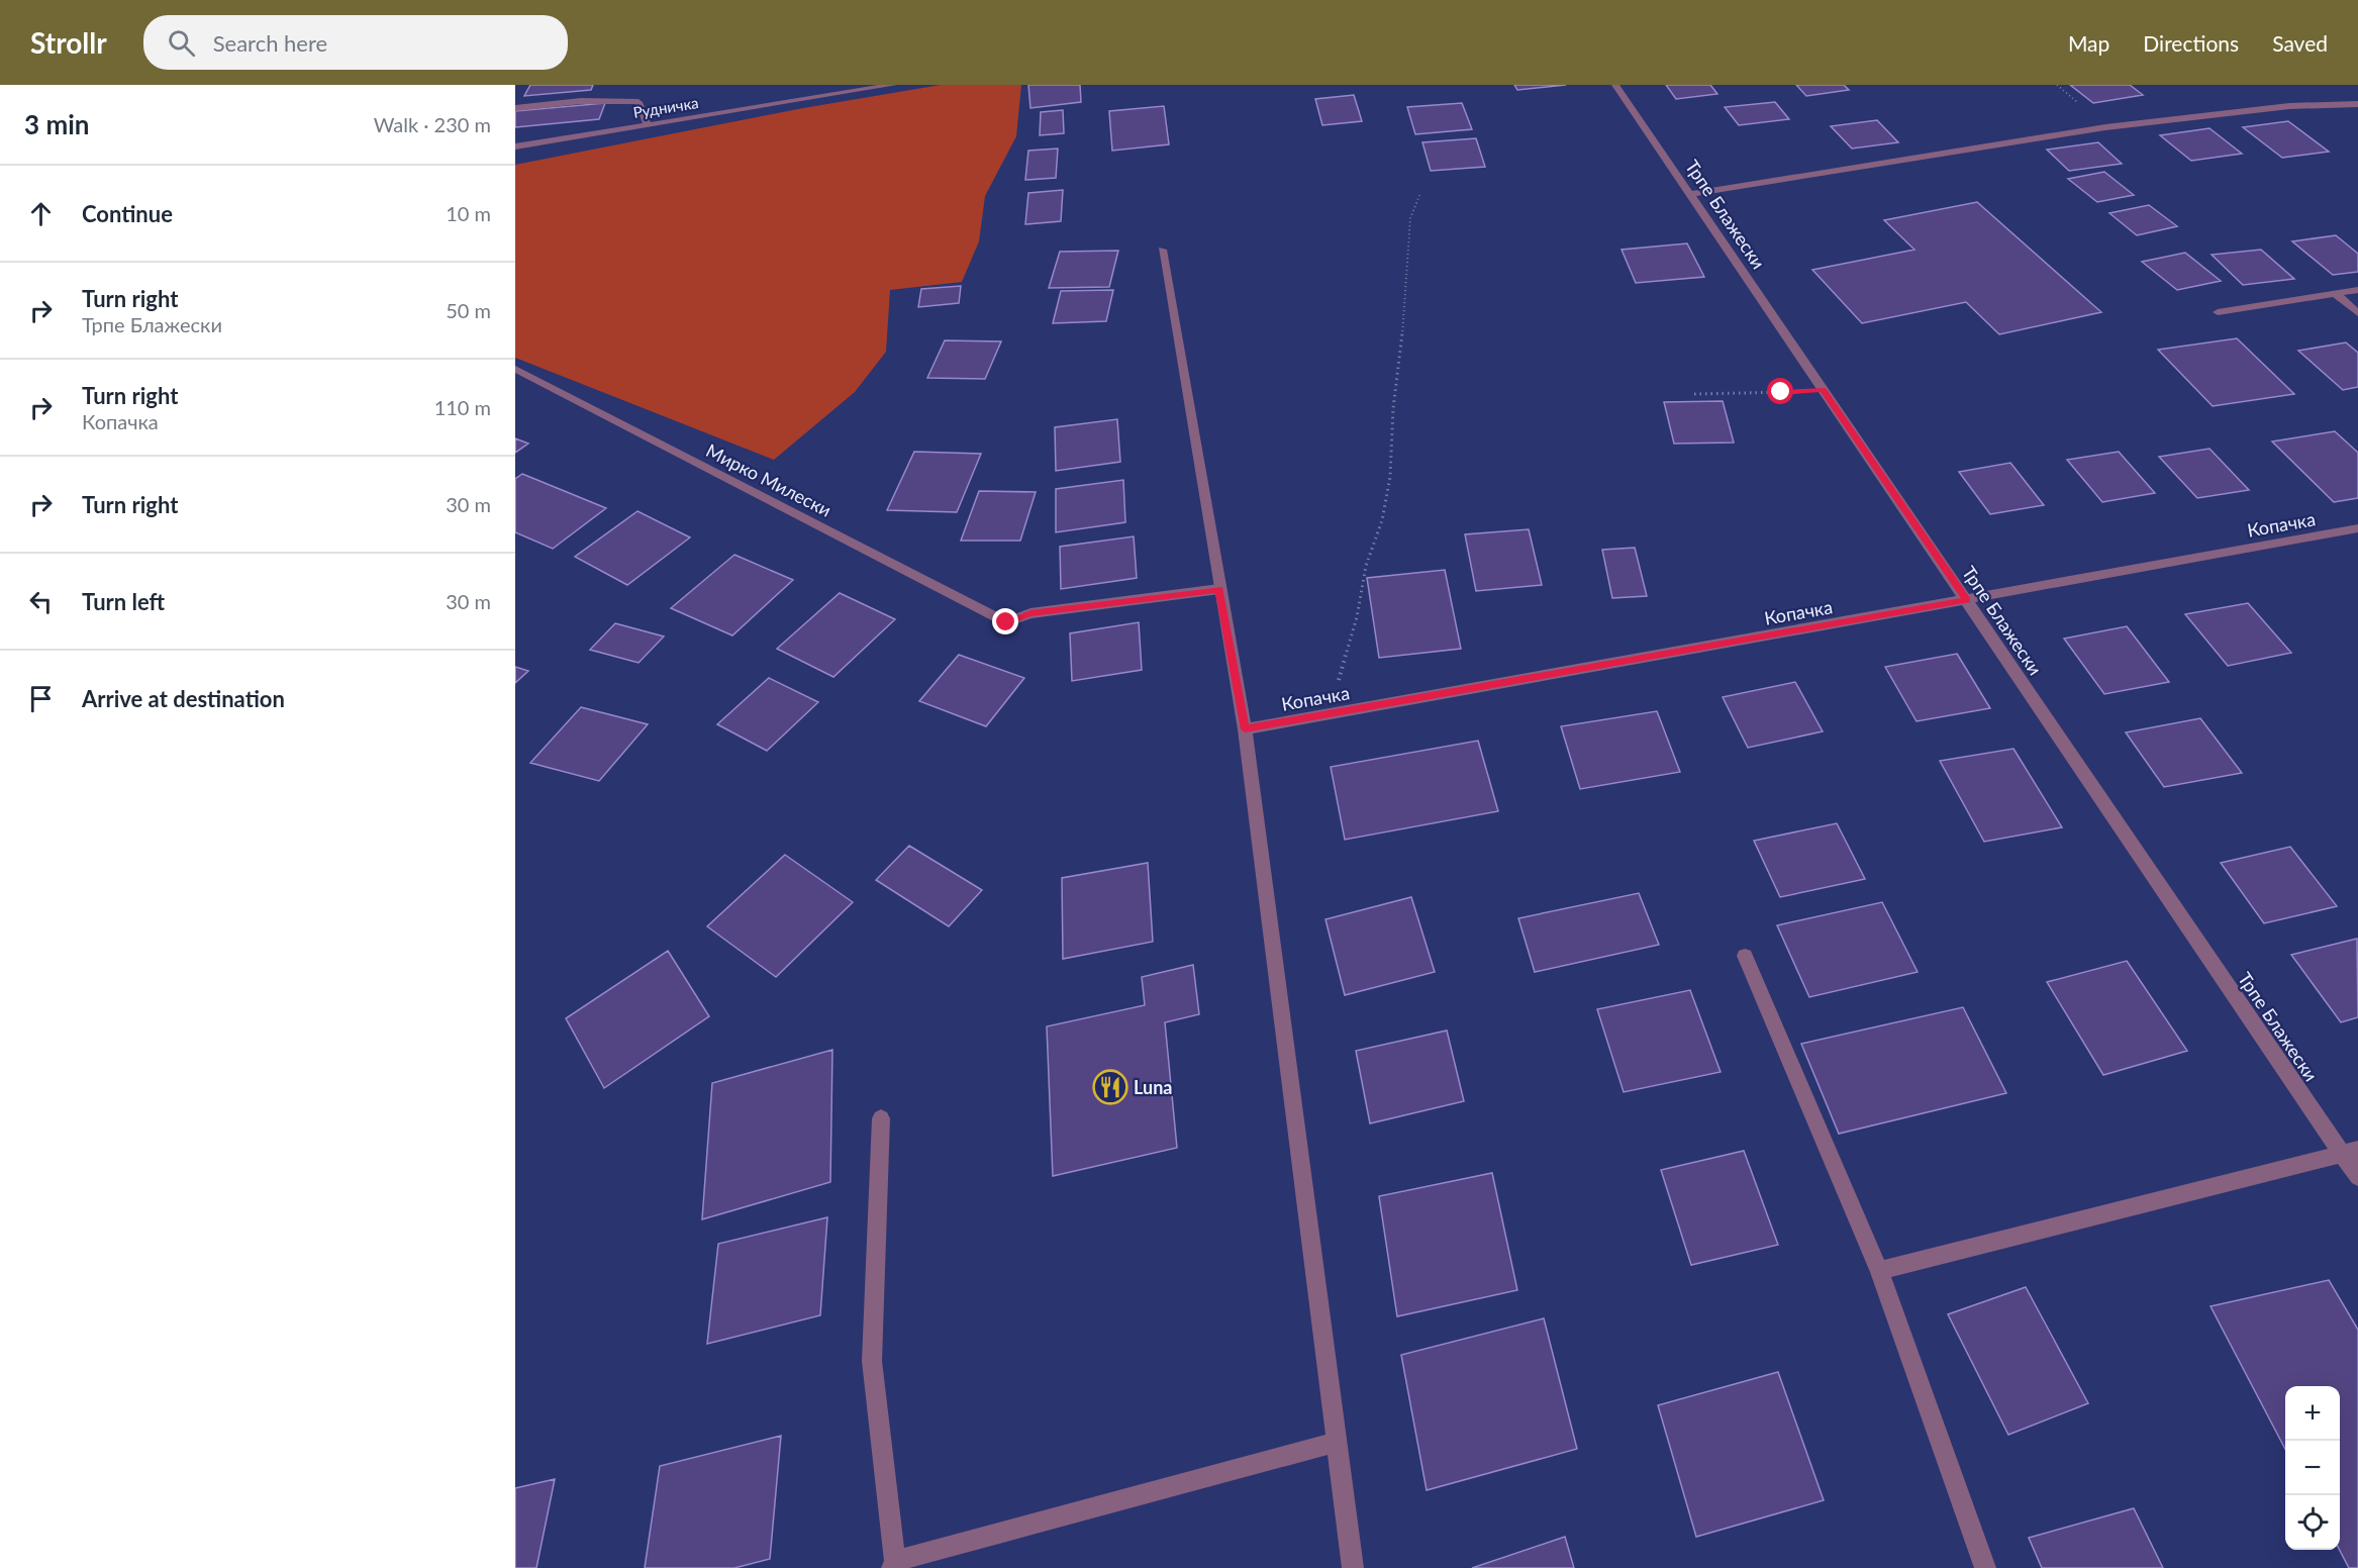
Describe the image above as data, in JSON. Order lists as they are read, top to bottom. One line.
{"streets":{"street":["Рудничка","Трпе Блажески","Мирко Милески","Копачка"]},"crossings":[["Трпе Блажески","Копачка"]],"places":{"restaurant":["Luna"]},"page":{"header":"Strollr","search":"Search here","nav":["Map","Directions","Saved"],"heading":["3 min","Walk · 230 m"],"list":[["Continue","10 m"],["Turn right","Трпе Блажески","50 m"],["Turn right","Копачка","110 m"],["Turn right","30 m"],["Turn left","30 m"],"Arrive at destination"],"map_buttons":["+","−"]}}
